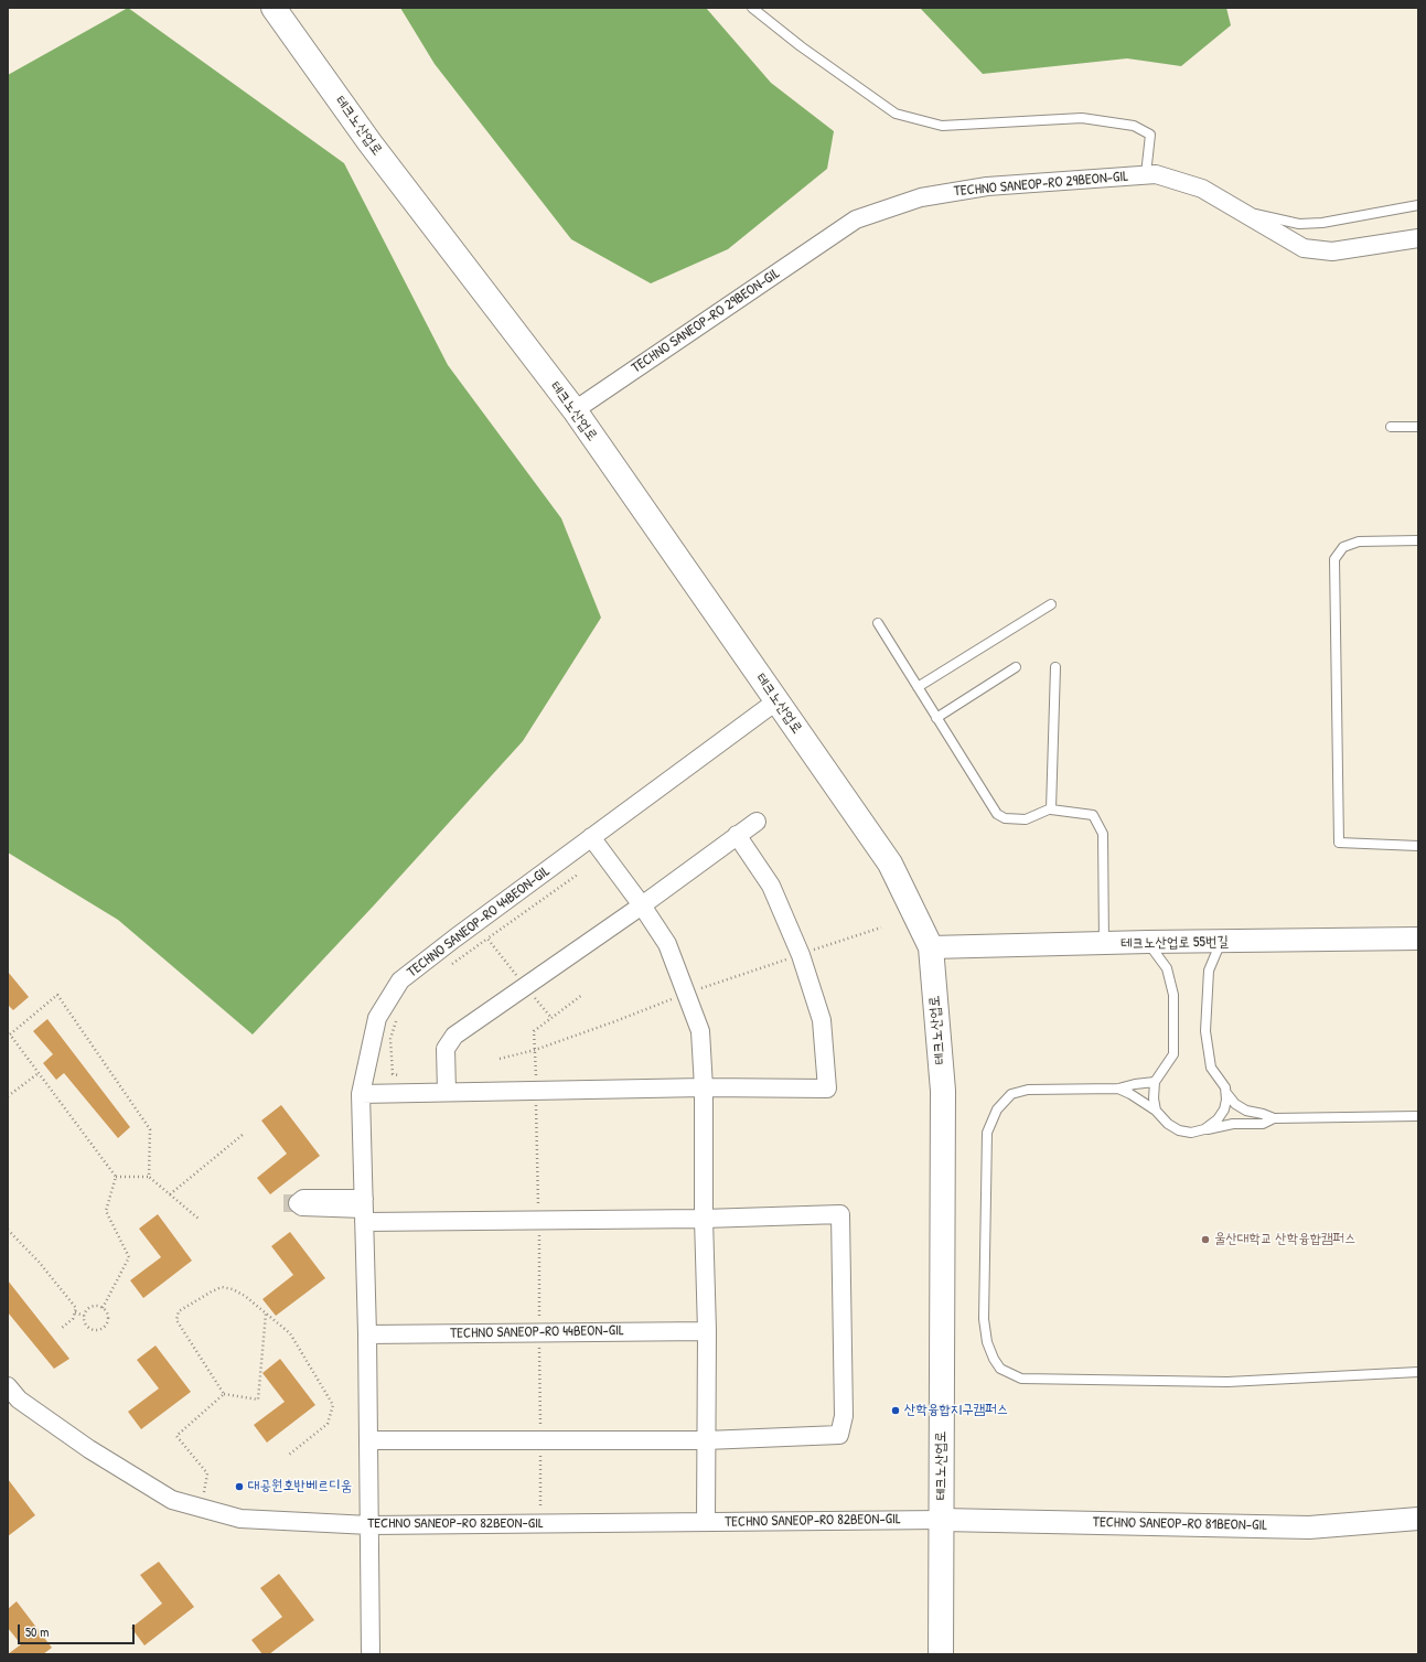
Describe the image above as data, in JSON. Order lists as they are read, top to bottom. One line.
{"streets":{"main road":["테크노산업로"],"street":["TECHNO SANEOP-RO 29BEON-GIL","TECHNO SANEOP-RO 44BEON-GIL","테크노산업로 55번길","TECHNO SANEOP-RO 82BEON-GIL","TECHNO SANEOP-RO 81BEON-GIL"]},"crossings":[["테크노산업로","TECHNO SANEOP-RO 29BEON-GIL"],["테크노산업로","TECHNO SANEOP-RO 44BEON-GIL"],["테크노산업로","테크노산업로 55번길"],["테크노산업로","TECHNO SANEOP-RO 82BEON-GIL"],["테크노산업로","TECHNO SANEOP-RO 81BEON-GIL"],["TECHNO SANEOP-RO 44BEON-GIL","TECHNO SANEOP-RO 82BEON-GIL"],["TECHNO SANEOP-RO 82BEON-GIL","TECHNO SANEOP-RO 81BEON-GIL"]],"places":["울산대학교 산학융합캠퍼스","산학융합지구캠퍼스","대공원호반베르디움"],"scale_bar":"50 m"}
